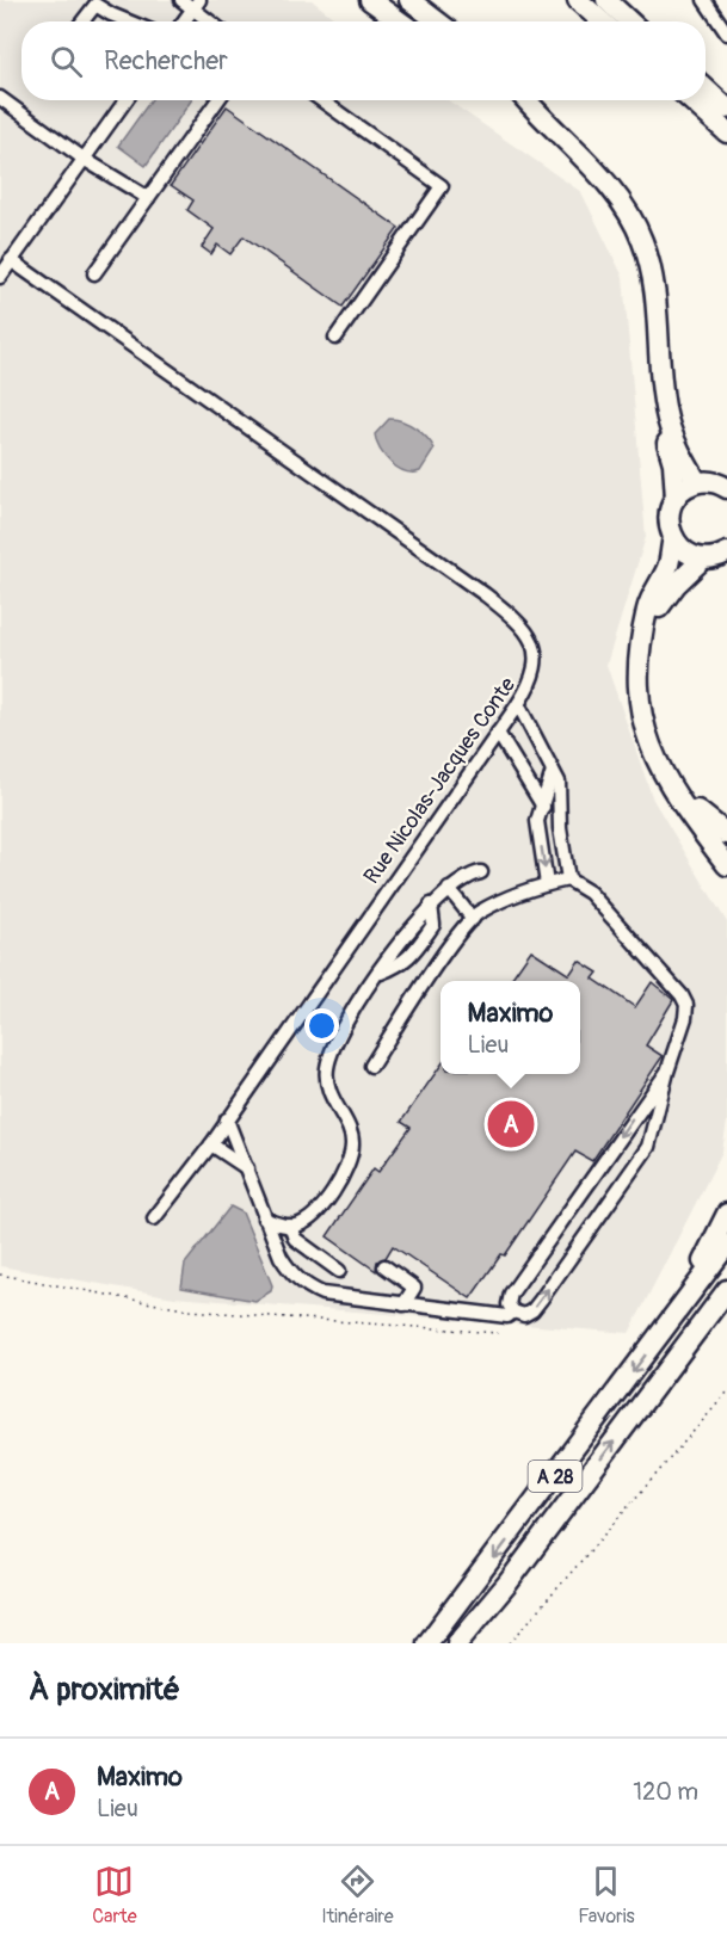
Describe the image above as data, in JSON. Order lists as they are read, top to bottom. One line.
{"streets":{"highway":["A 28"],"street":["Rue Nicolas-Jacques Conte"]},"page":{"search":"Rechercher","popup":["Maximo","Lieu"],"pins":"A","heading":"À proximité","list":[{"mark":"A","name":"Maximo","note":"Lieu","value":"120 m"}],"nav":["Carte","Itinéraire","Favoris"]}}
